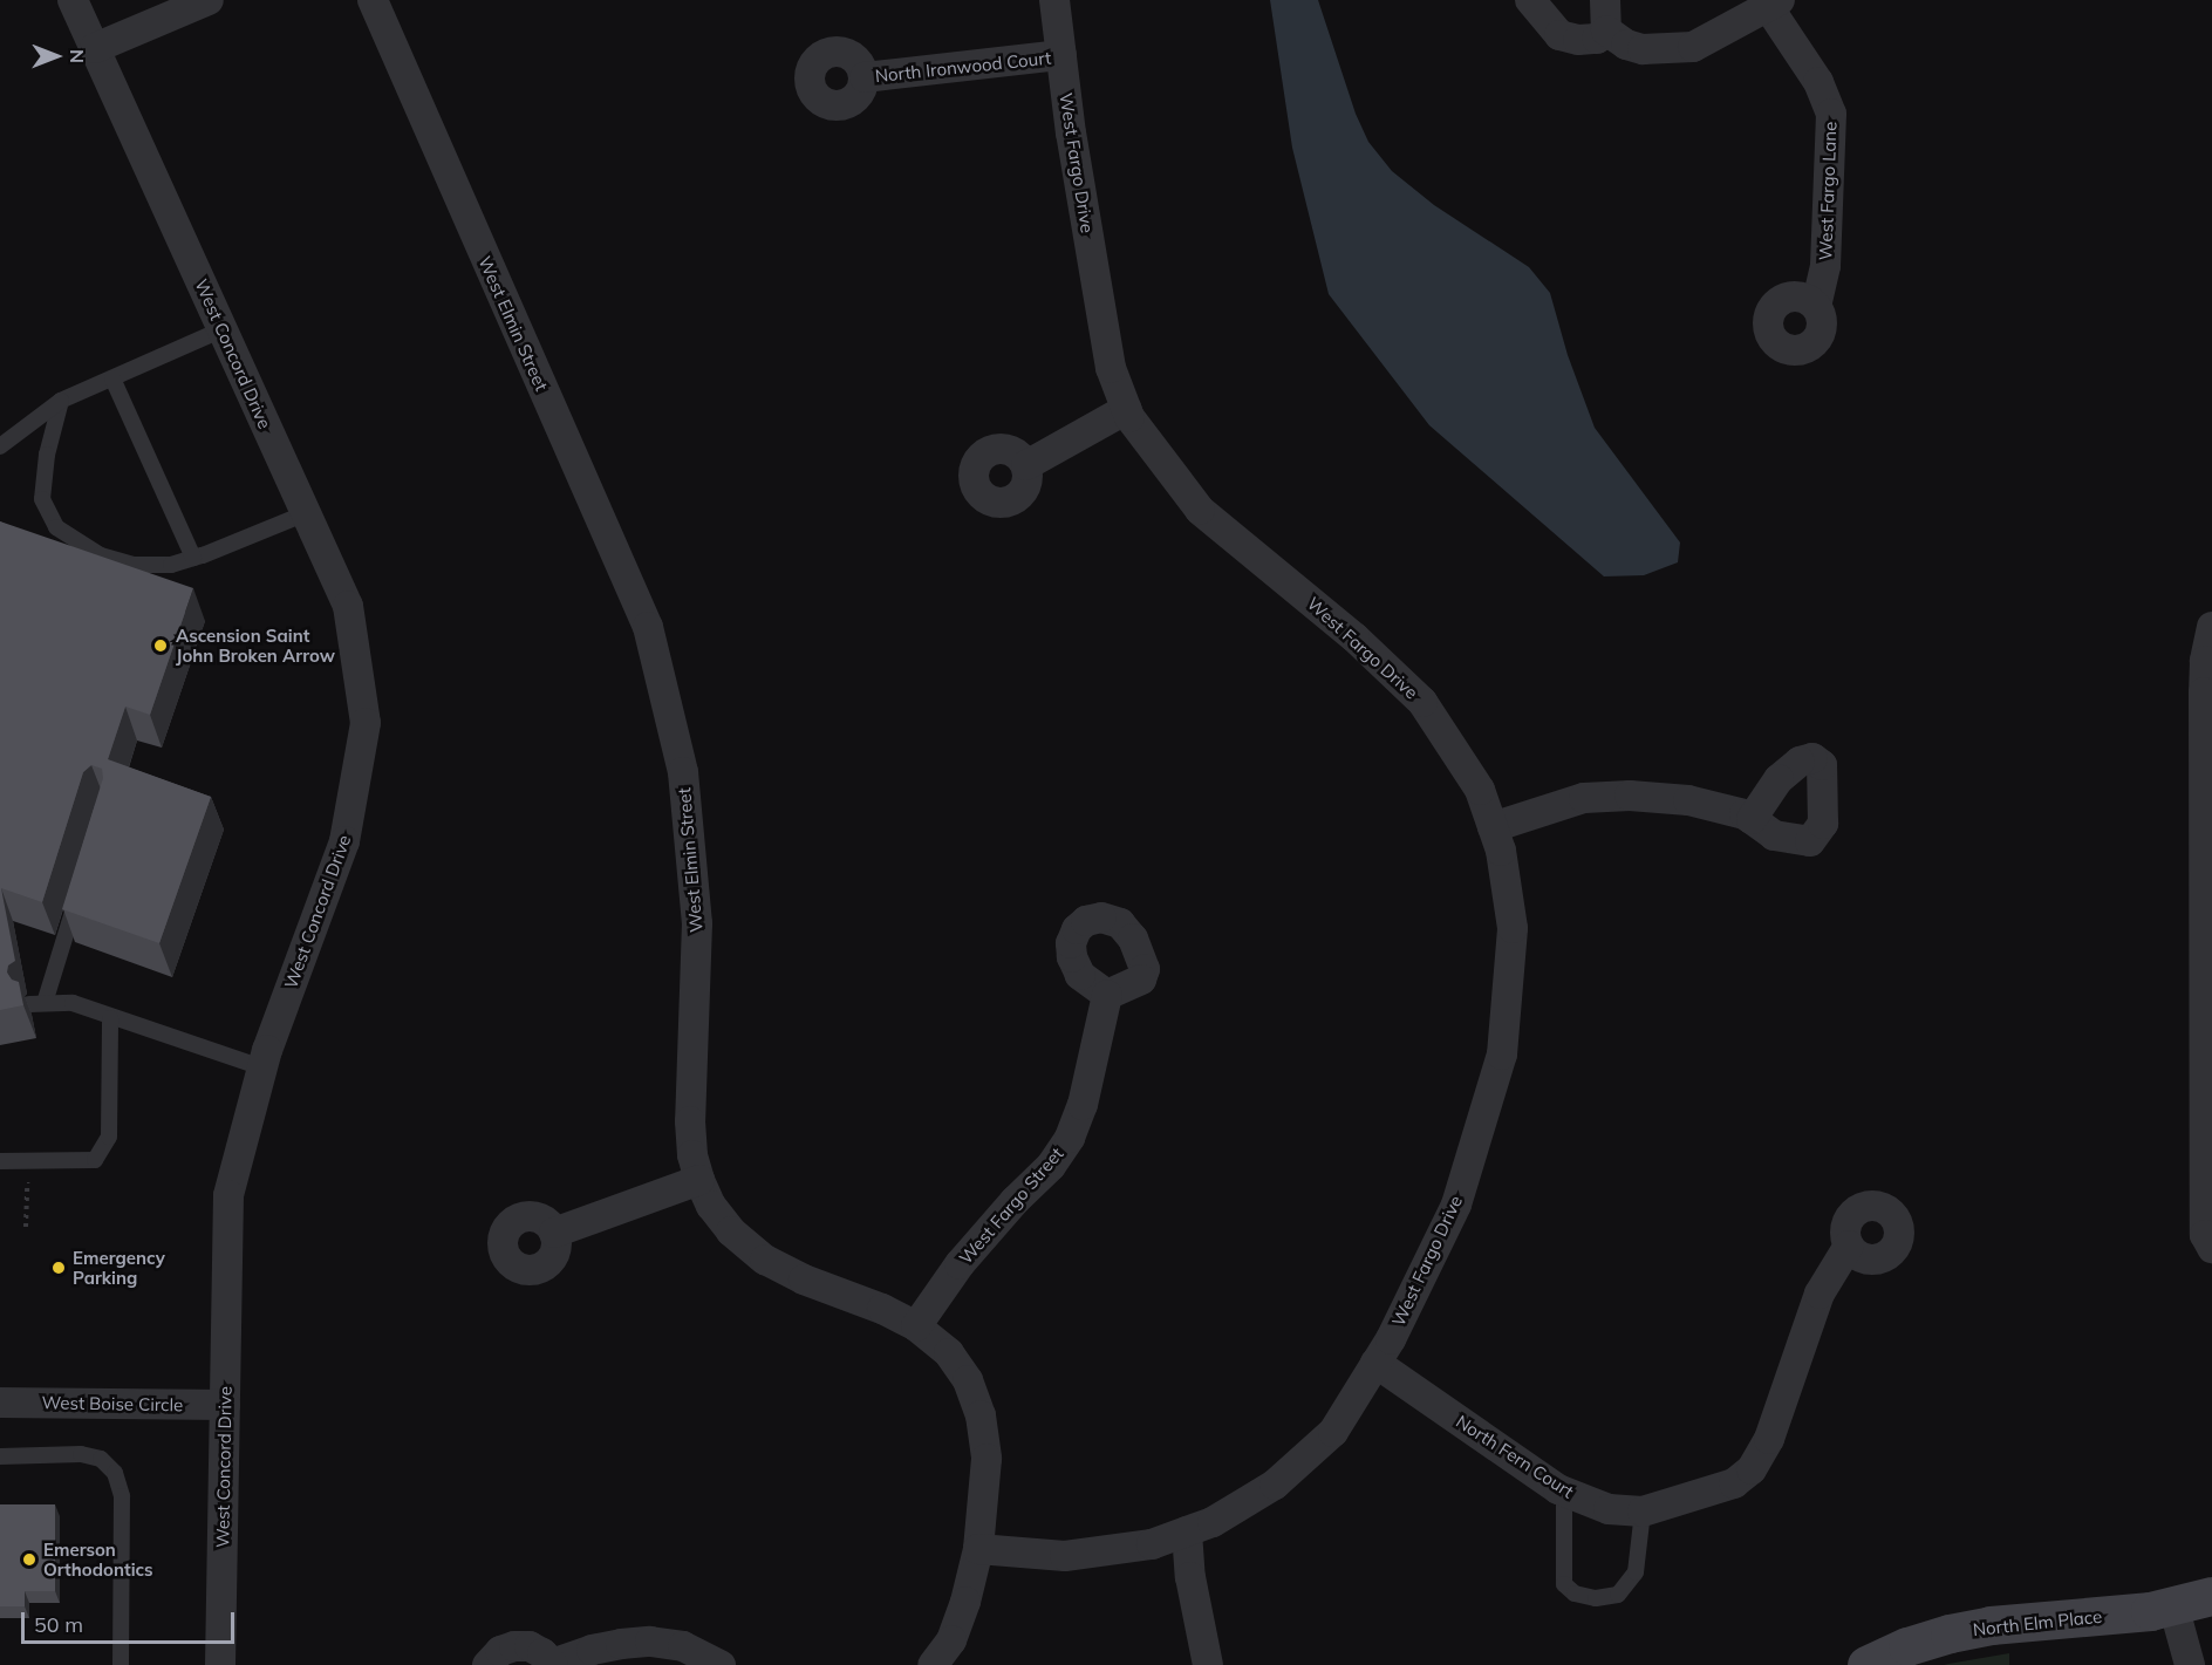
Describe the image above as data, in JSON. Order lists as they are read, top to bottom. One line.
{"streets":{"street":["North Ironwood Court","West Fargo Drive","West Fargo Lane","West Elmin Street","West Concord Drive","West Fargo Street","West Boise Circle","North Fern Court","North Elm Place"]},"crossings":[["North Ironwood Court","West Fargo Drive"],["West Fargo Drive","West Elmin Street"],["West Fargo Drive","North Fern Court"],["West Elmin Street","West Fargo Street"],["West Concord Drive","West Boise Circle"]],"places":["Ascension Saint John Broken Arrow","Emergency Parking","Emerson Orthodontics"],"scale_bar":"50 m","north":"right"}
